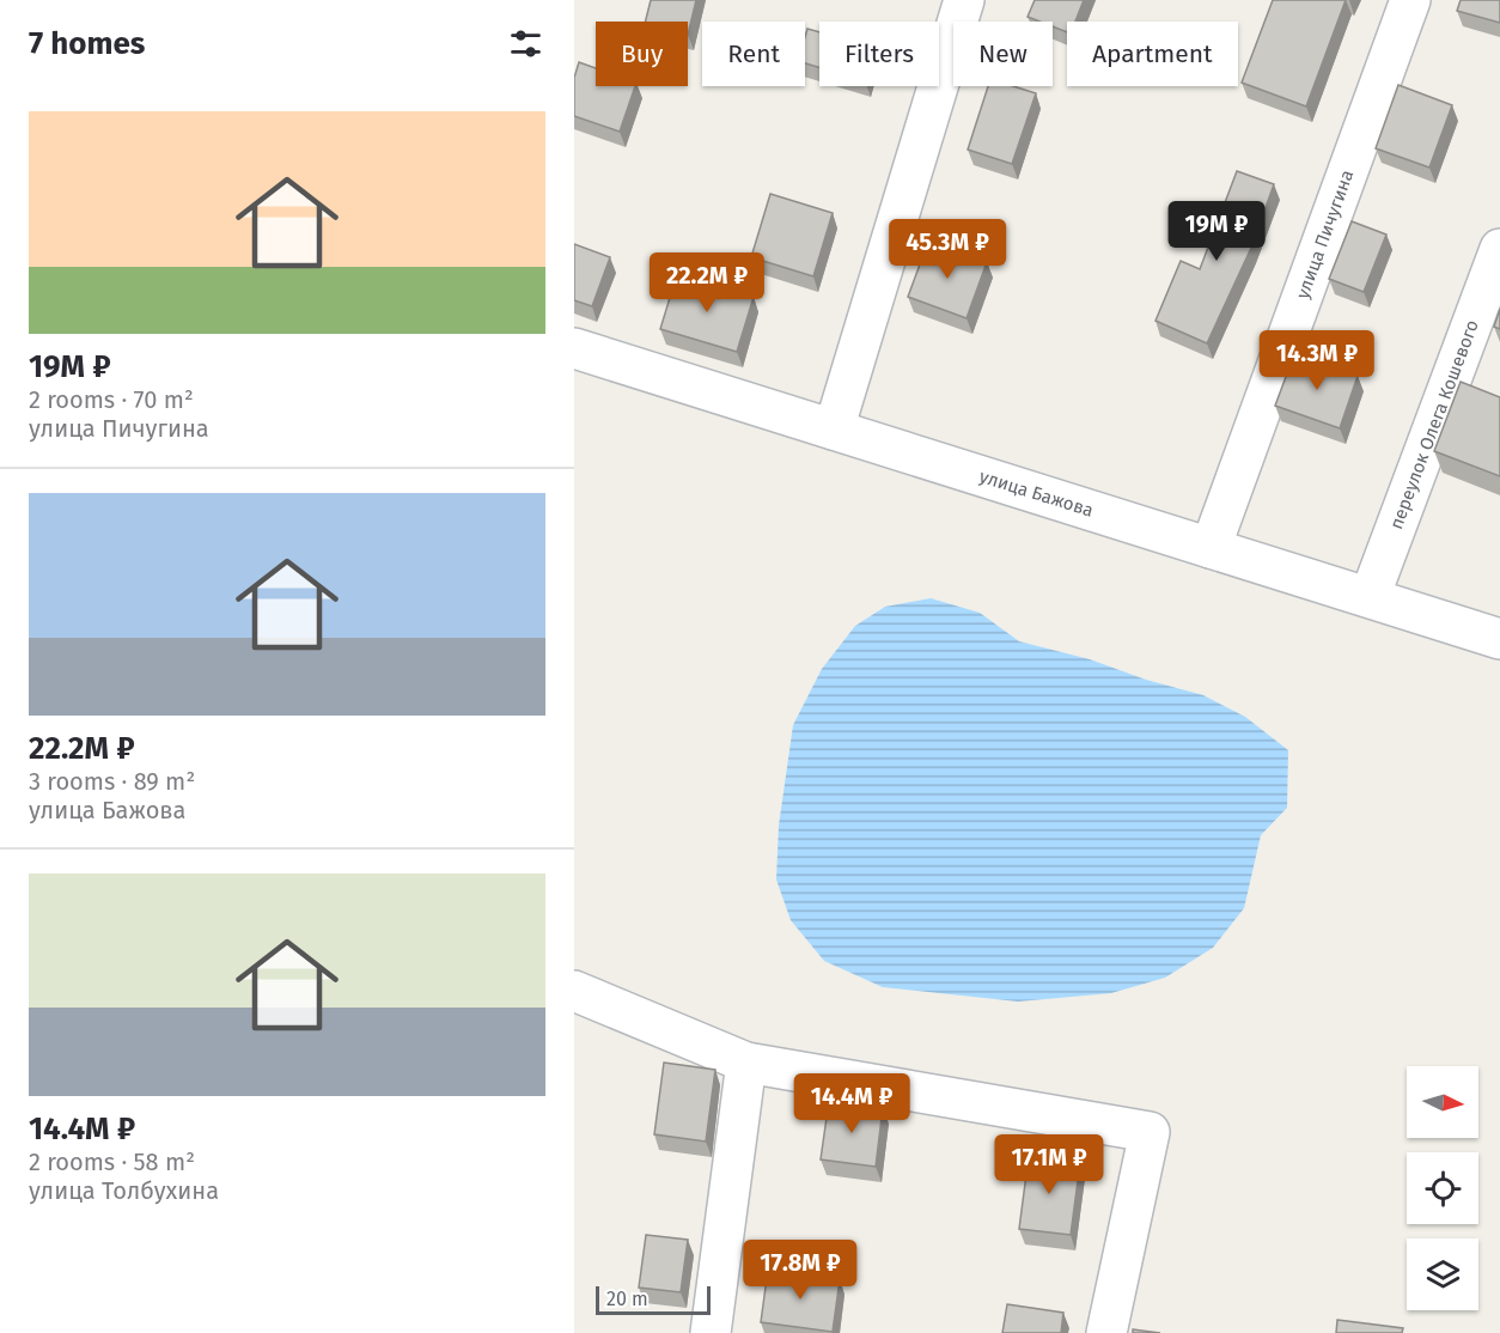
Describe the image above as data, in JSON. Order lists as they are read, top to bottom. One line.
{"streets":{"street":["улица Пичугина","переулок Олега Кошевого","улица Бажова"]},"crossings":[["улица Пичугина","улица Бажова"],["переулок Олега Кошевого","улица Бажова"]],"scale_bar":"20 m","north":"right","page":{"heading":"7 homes","chip":["Buy","Rent","Filters","New","Apartment"],"list":[{"name":"19M ₽","note":"2 rooms · 70 m² · улица Пичугина"},{"name":"22.2M ₽","note":"3 rooms · 89 m² · улица Бажова"},{"name":"14.4M ₽","note":"2 rooms · 58 m² · улица Толбухина"}],"price":["19M ₽","45.3M ₽","22.2M ₽","14.3M ₽","14.4M ₽","17.1M ₽","17.8M ₽"],"scale":"20 m"}}
